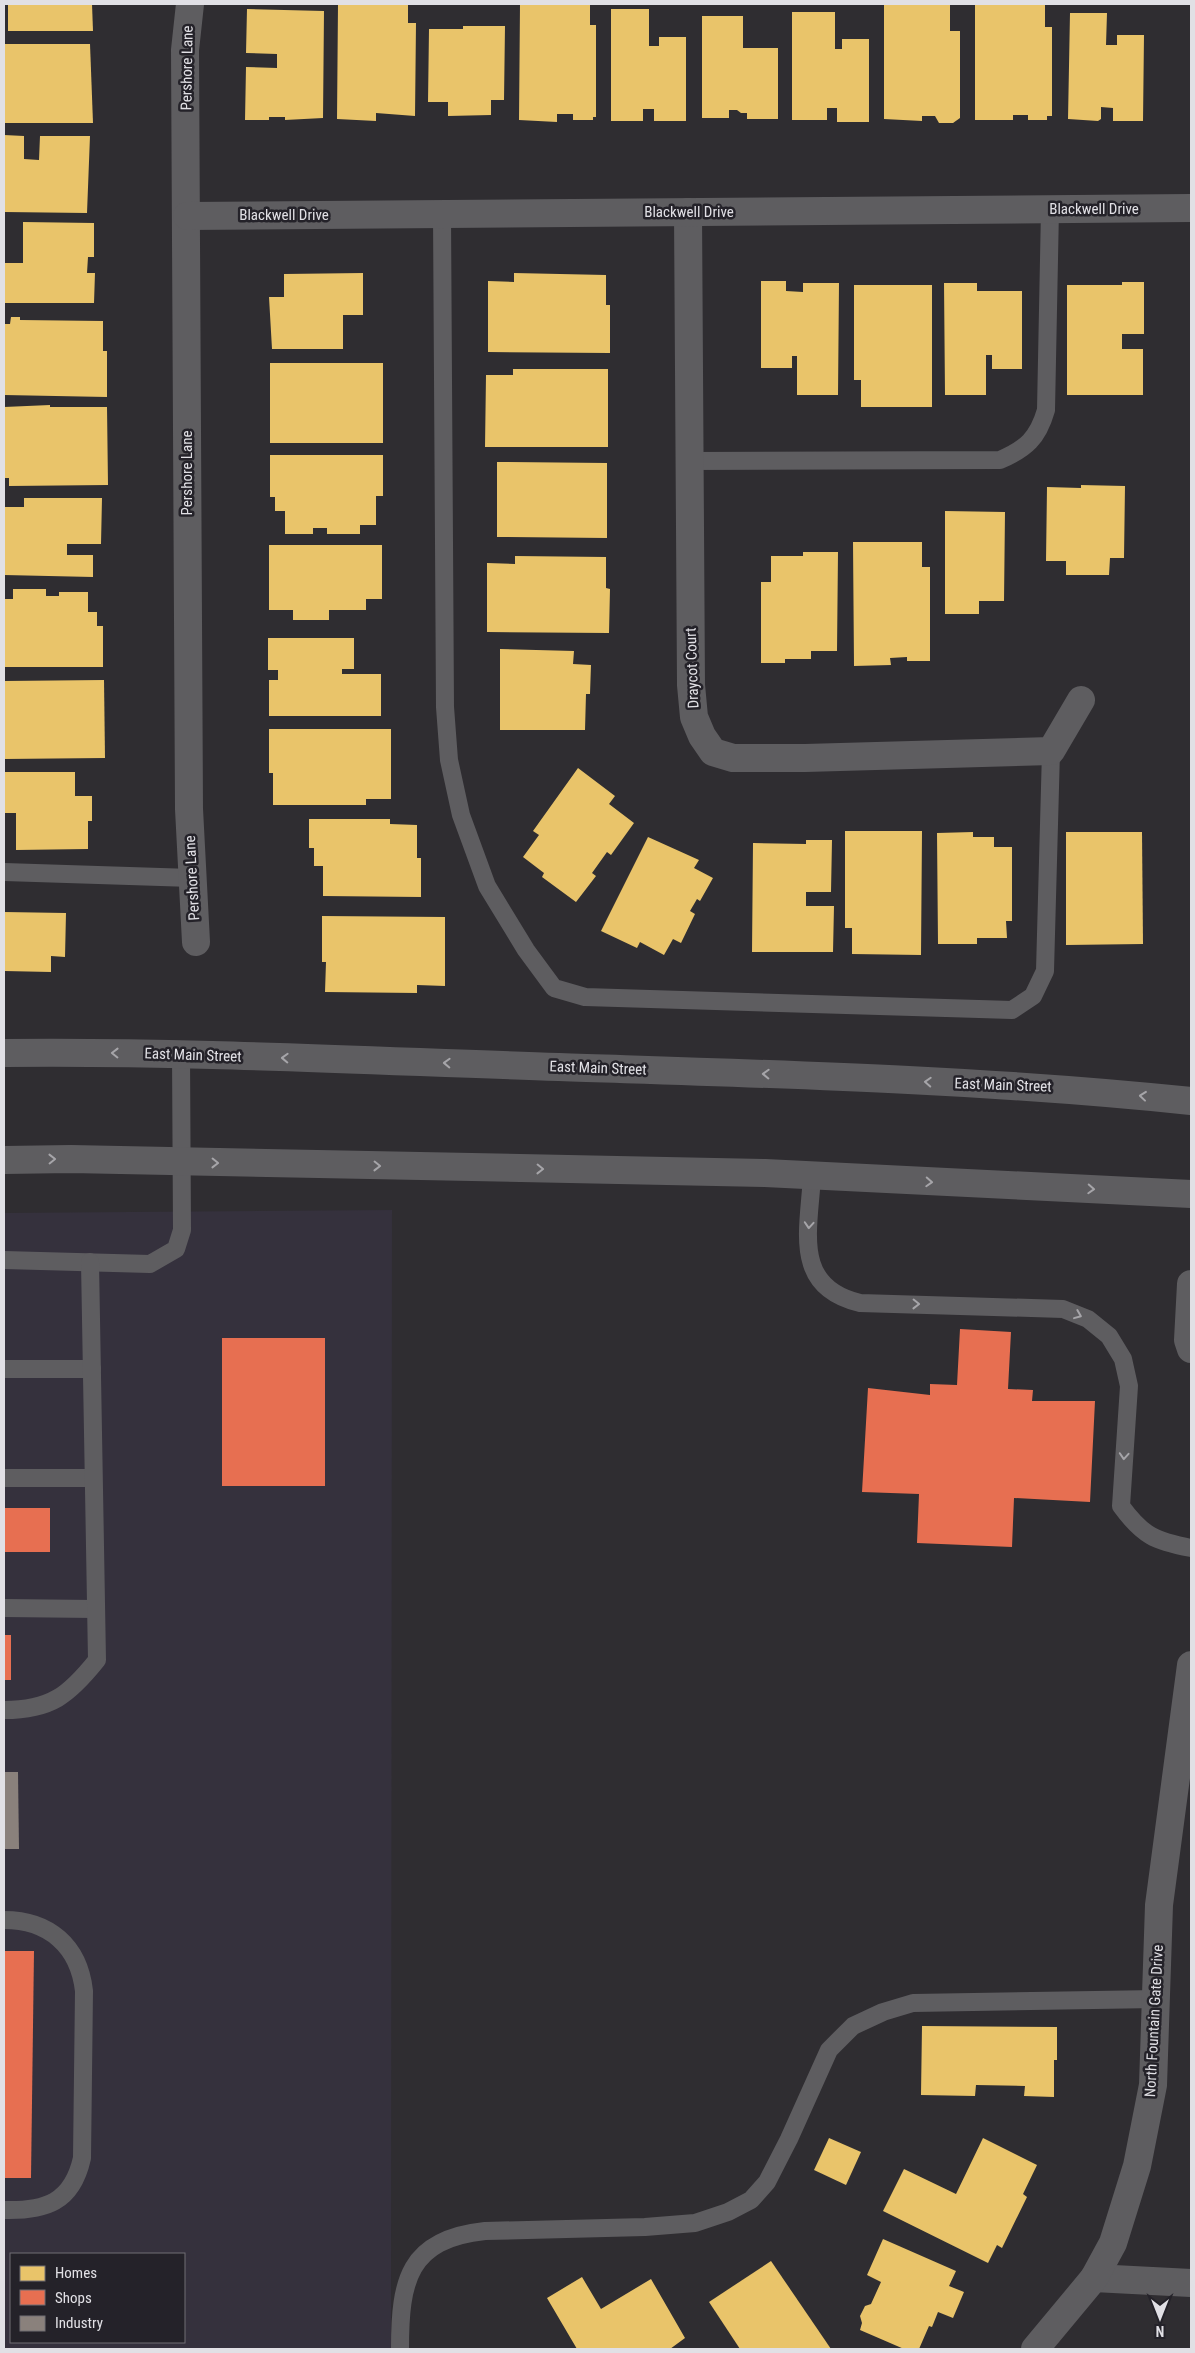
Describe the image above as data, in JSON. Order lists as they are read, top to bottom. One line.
{"streets":{"street":["Pershore Lane","Blackwell Drive","Draycot Court","East Main Street","North Fountain Gate Drive"]},"crossings":[["Pershore Lane","Blackwell Drive"],["Blackwell Drive","Draycot Court"]],"legend":["Homes","Shops","Industry"],"north":"bottom"}
